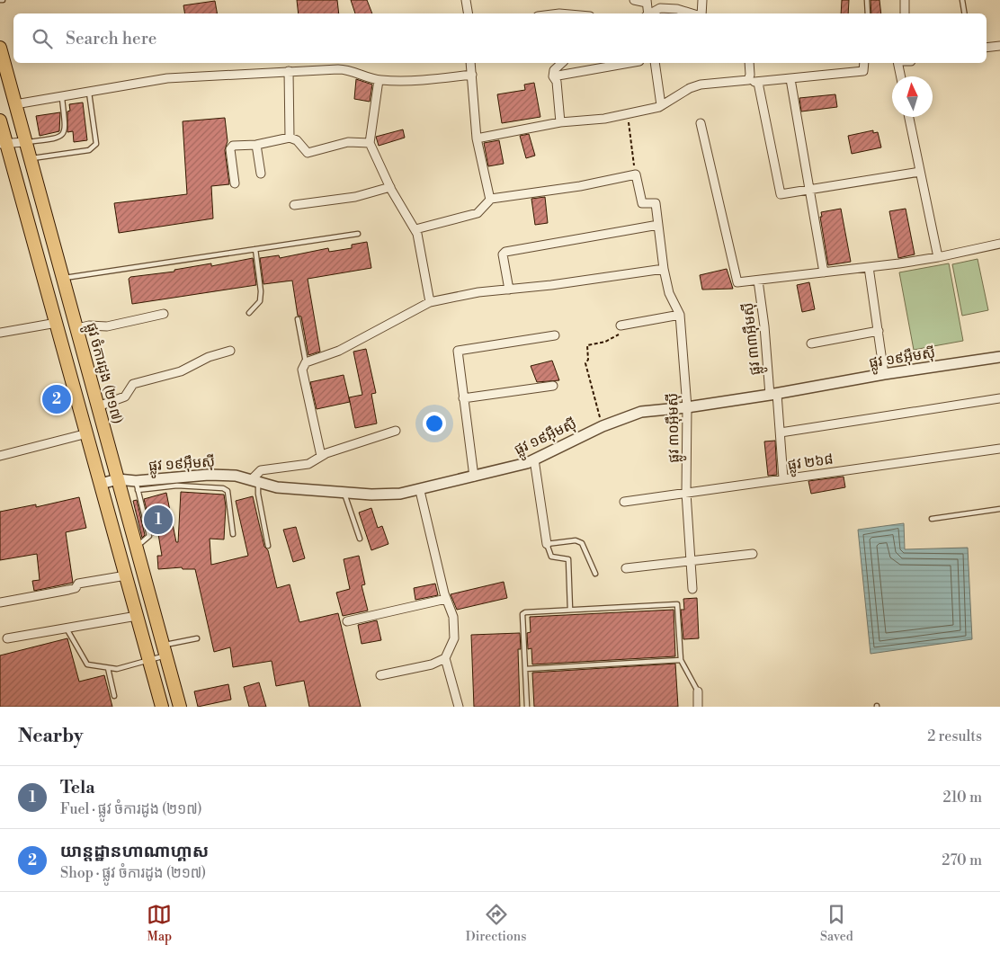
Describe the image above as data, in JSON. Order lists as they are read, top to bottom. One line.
{"streets":{"main road":["ផ្លូវ ចំការដូង (២១៧)"],"street":["ផ្លូវ ៣៣អ៊ឹមស៊ី","ផ្លូវ ១៩អ៊ឹមស៊ី","ផ្លូវ ៣០អ៊ឹមស៊ី","ផ្លូវ ២៦៨"]},"crossings":[["ផ្លូវ ៣៣អ៊ឹមស៊ី","ផ្លូវ ១៩អ៊ឹមស៊ី"],["ផ្លូវ ៣៣អ៊ឹមស៊ី","ផ្លូវ ២៦៨"],["ផ្លូវ ១៩អ៊ឹមស៊ី","ផ្លូវ ចំការដូង (២១៧)"],["ផ្លូវ ១៩អ៊ឹមស៊ី","ផ្លូវ ៣០អ៊ឹមស៊ី"],["ផ្លូវ ៣០អ៊ឹមស៊ី","ផ្លូវ ២៦៨"]],"north":"top","page":{"search":"Search here","pins":["2","1"],"heading":["Nearby","2 results"],"list":[{"mark":"1","name":"Tela","note":"Fuel · ផ្លូវ ចំការដូង (២១៧)","value":"210 m"},{"mark":"2","name":"យាន្ដដ្ឋានហាណាហ្គាស","note":"Shop · ផ្លូវ ចំការដូង (២១៧)","value":"270 m"}],"nav":["Map","Directions","Saved"]}}
